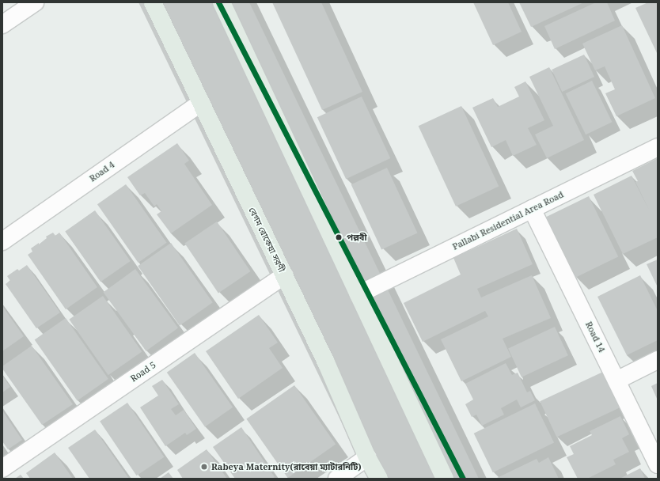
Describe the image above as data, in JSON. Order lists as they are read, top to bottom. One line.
{"streets":{"main road":["বেগম রোকেয়া সরণী"],"street":["Road 4","Pallabi Residential Area Road","Road 14","Road 5"]},"crossings":[["Road 4","বেগম রোকেয়া সরণী"],["Pallabi Residential Area Road","Road 14"],["বেগম রোকেয়া সরণী","Road 5"]],"places":["পল্লবী","Rabeya Maternity(রাবেয়া ম্যাটারনিটি)"]}
